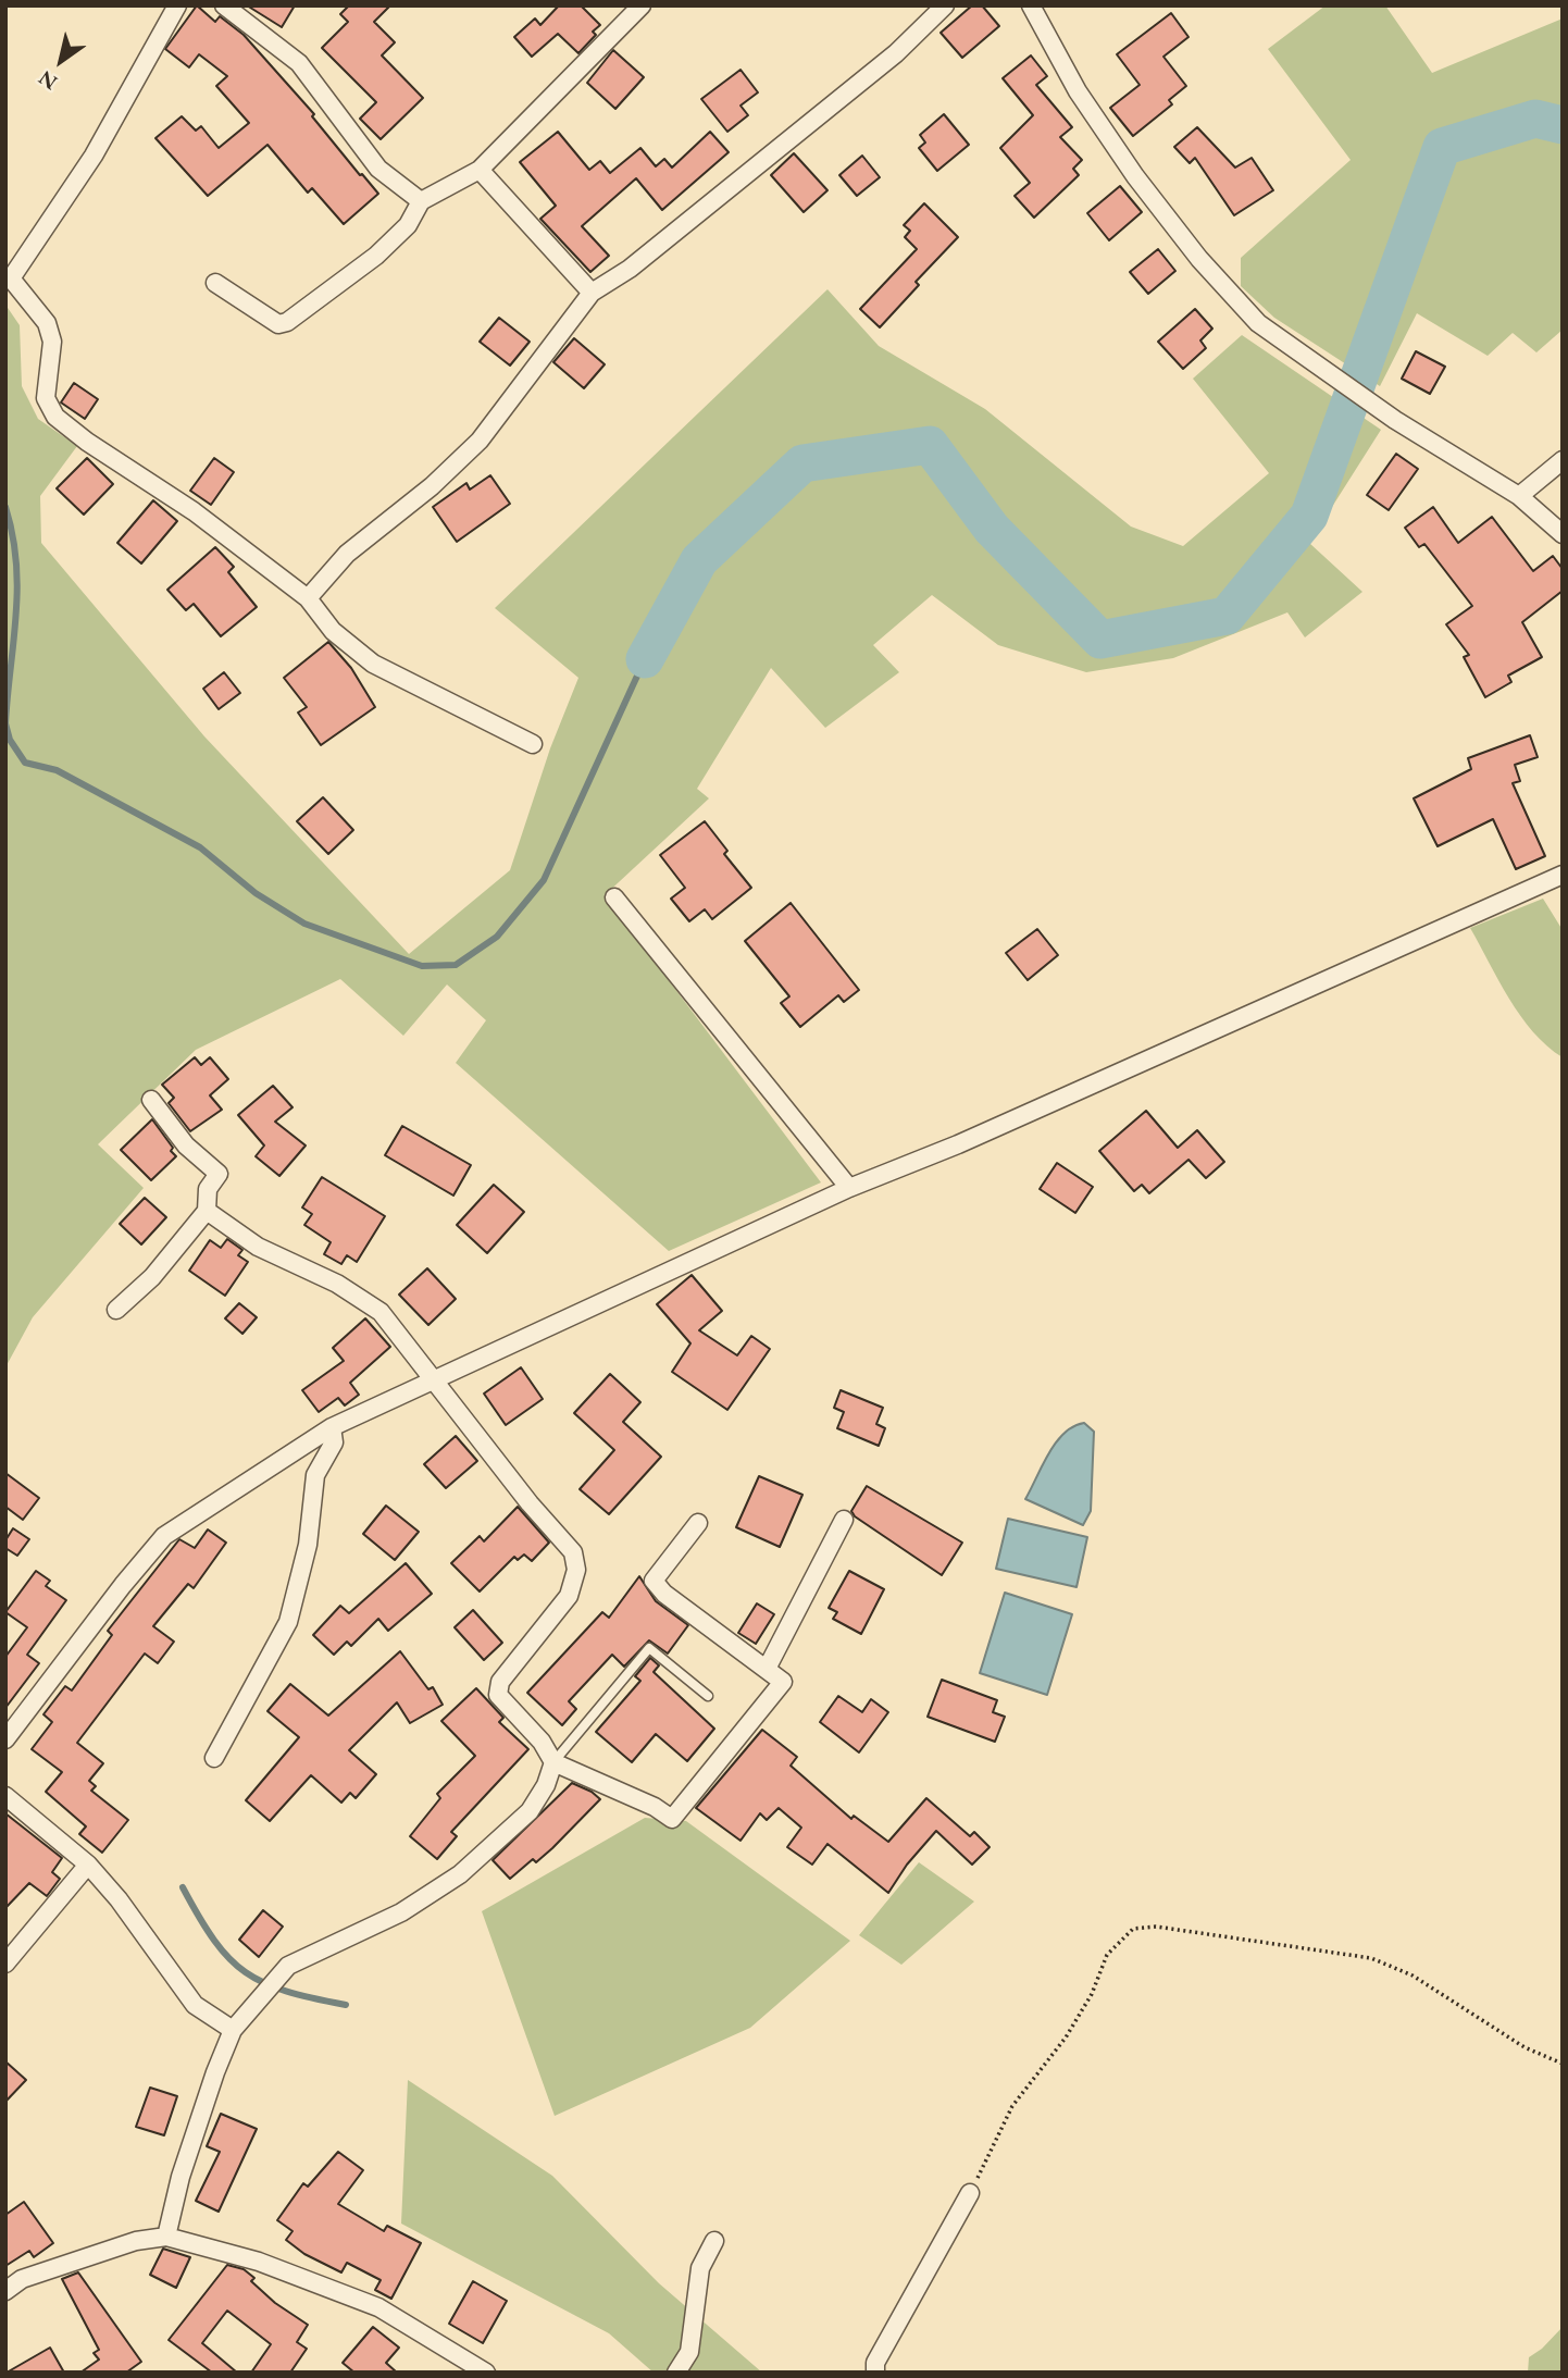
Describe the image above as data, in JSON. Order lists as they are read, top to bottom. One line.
{"north":"bottom left"}
